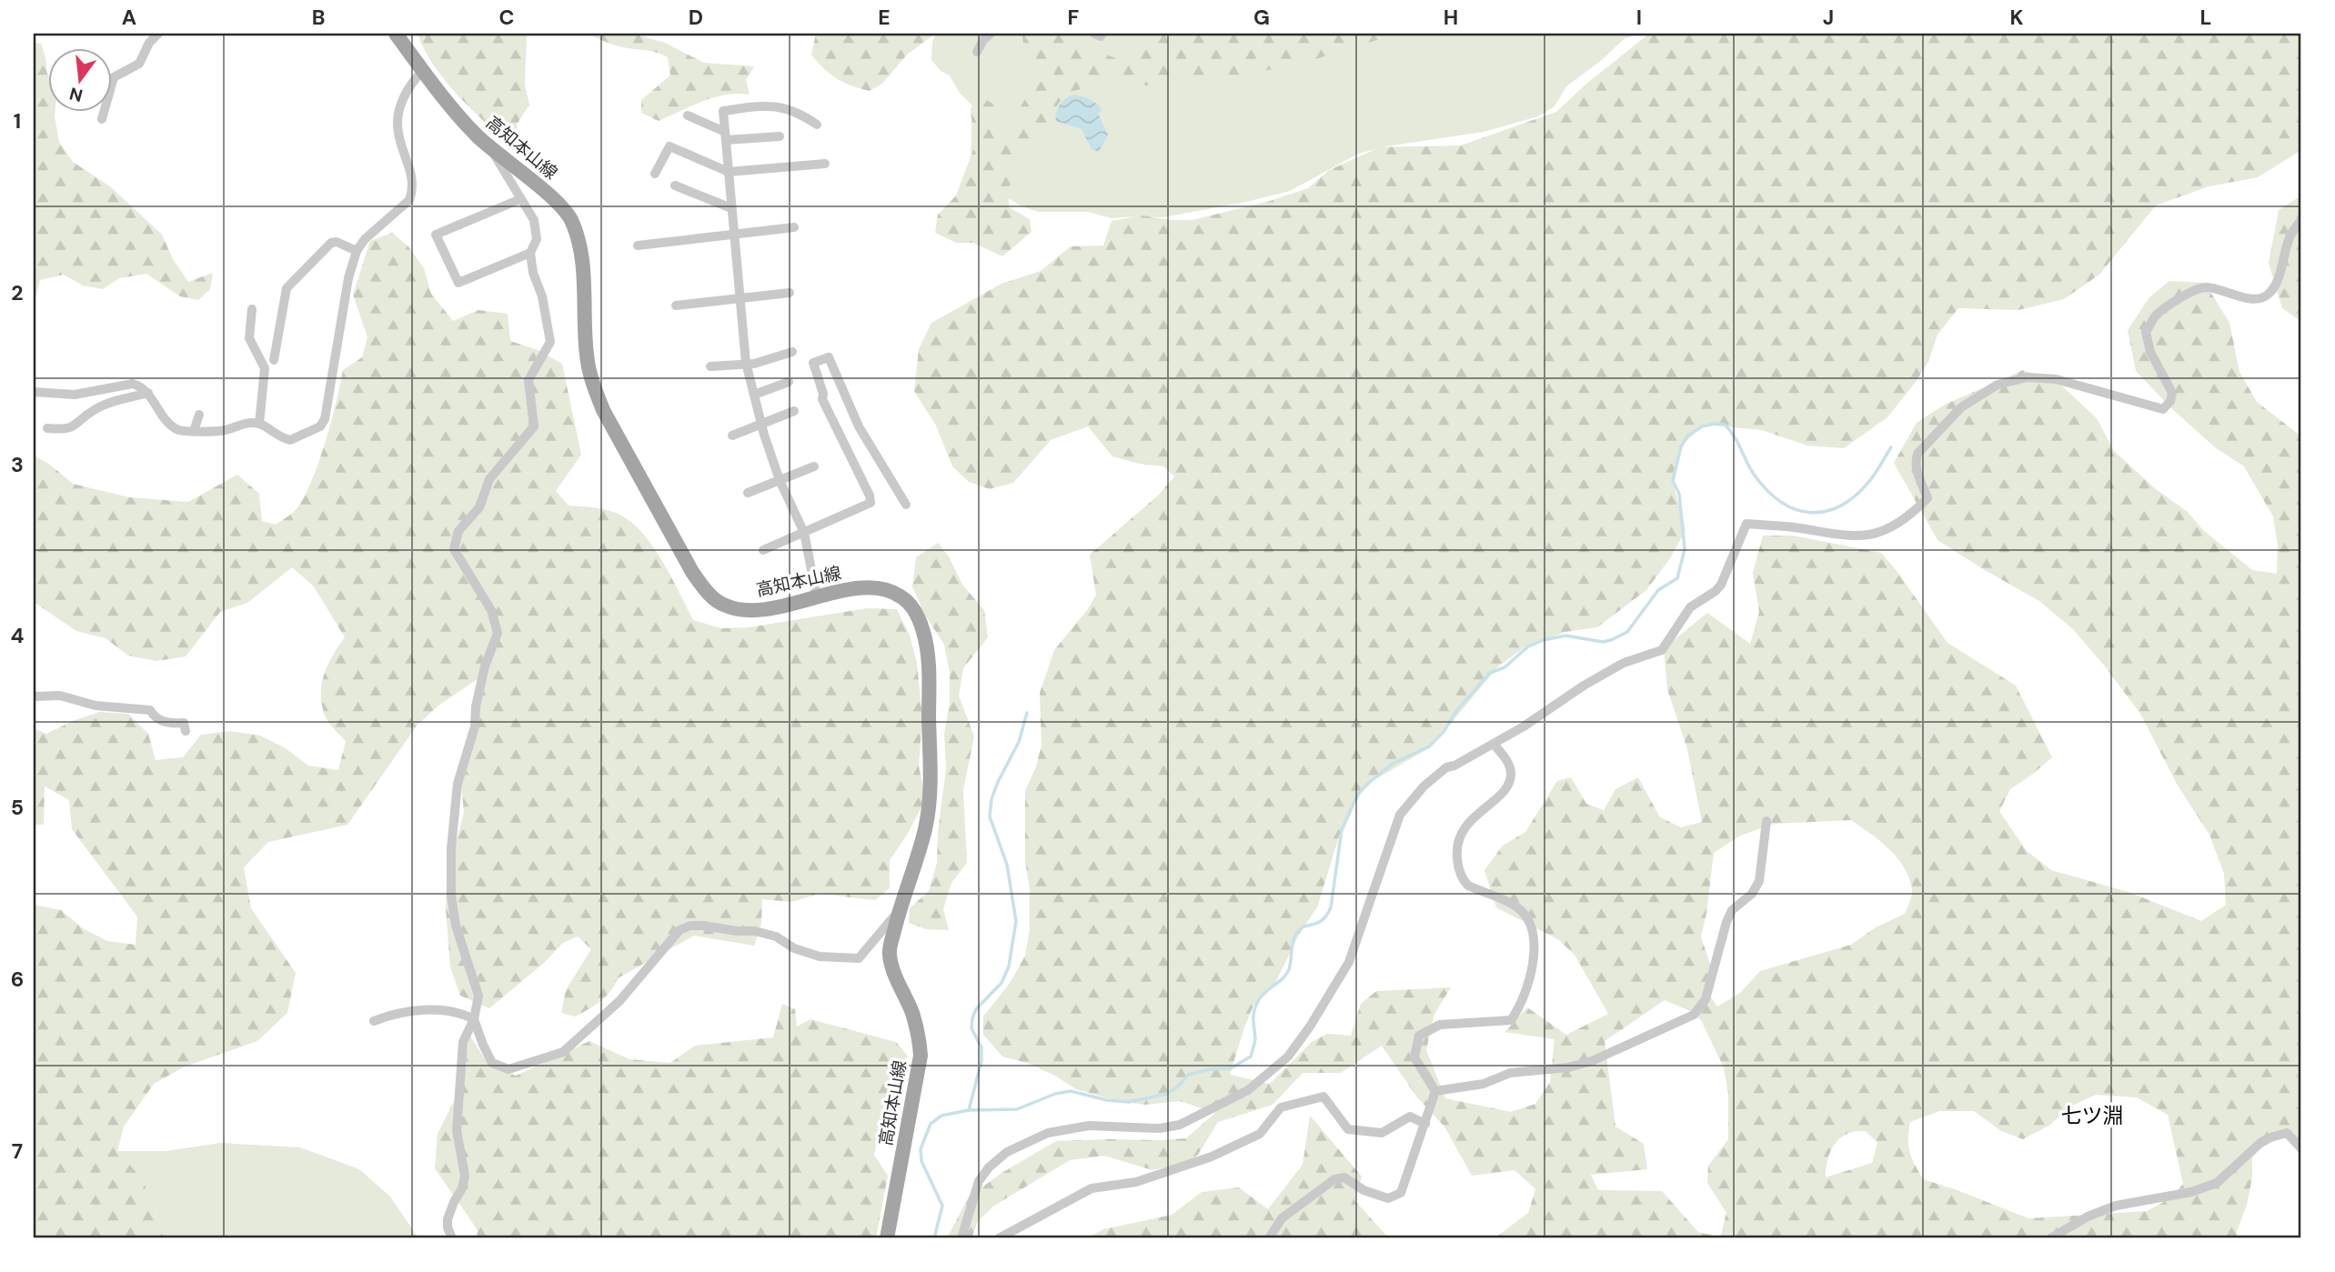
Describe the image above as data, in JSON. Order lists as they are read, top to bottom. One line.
{"streets":{"main road":["高知本山線"]},"districts":["七ツ淵"],"north":"bottom","grid":{"columns":["A","B","C","D","E","F","G","H","I","J","K","L"],"rows":["1","2","3","4","5","6","7"]}}
